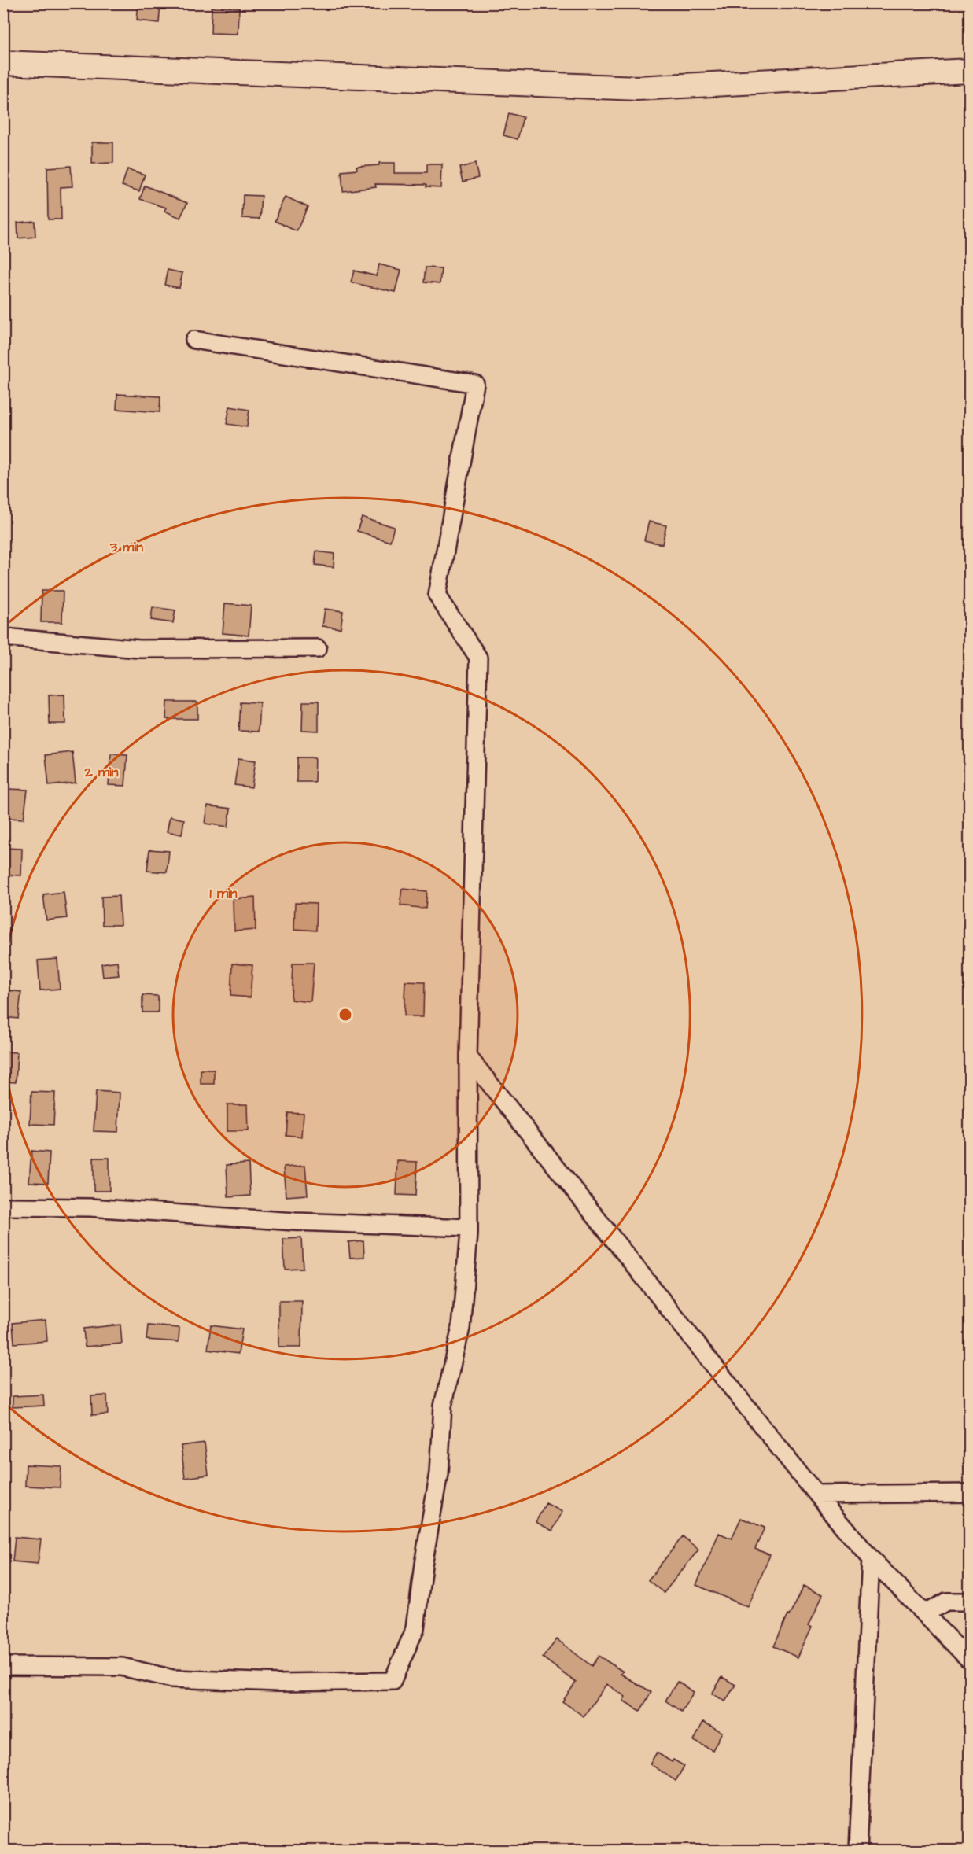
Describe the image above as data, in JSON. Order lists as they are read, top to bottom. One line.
{"rings":["3 min","2 min","1 min"]}
